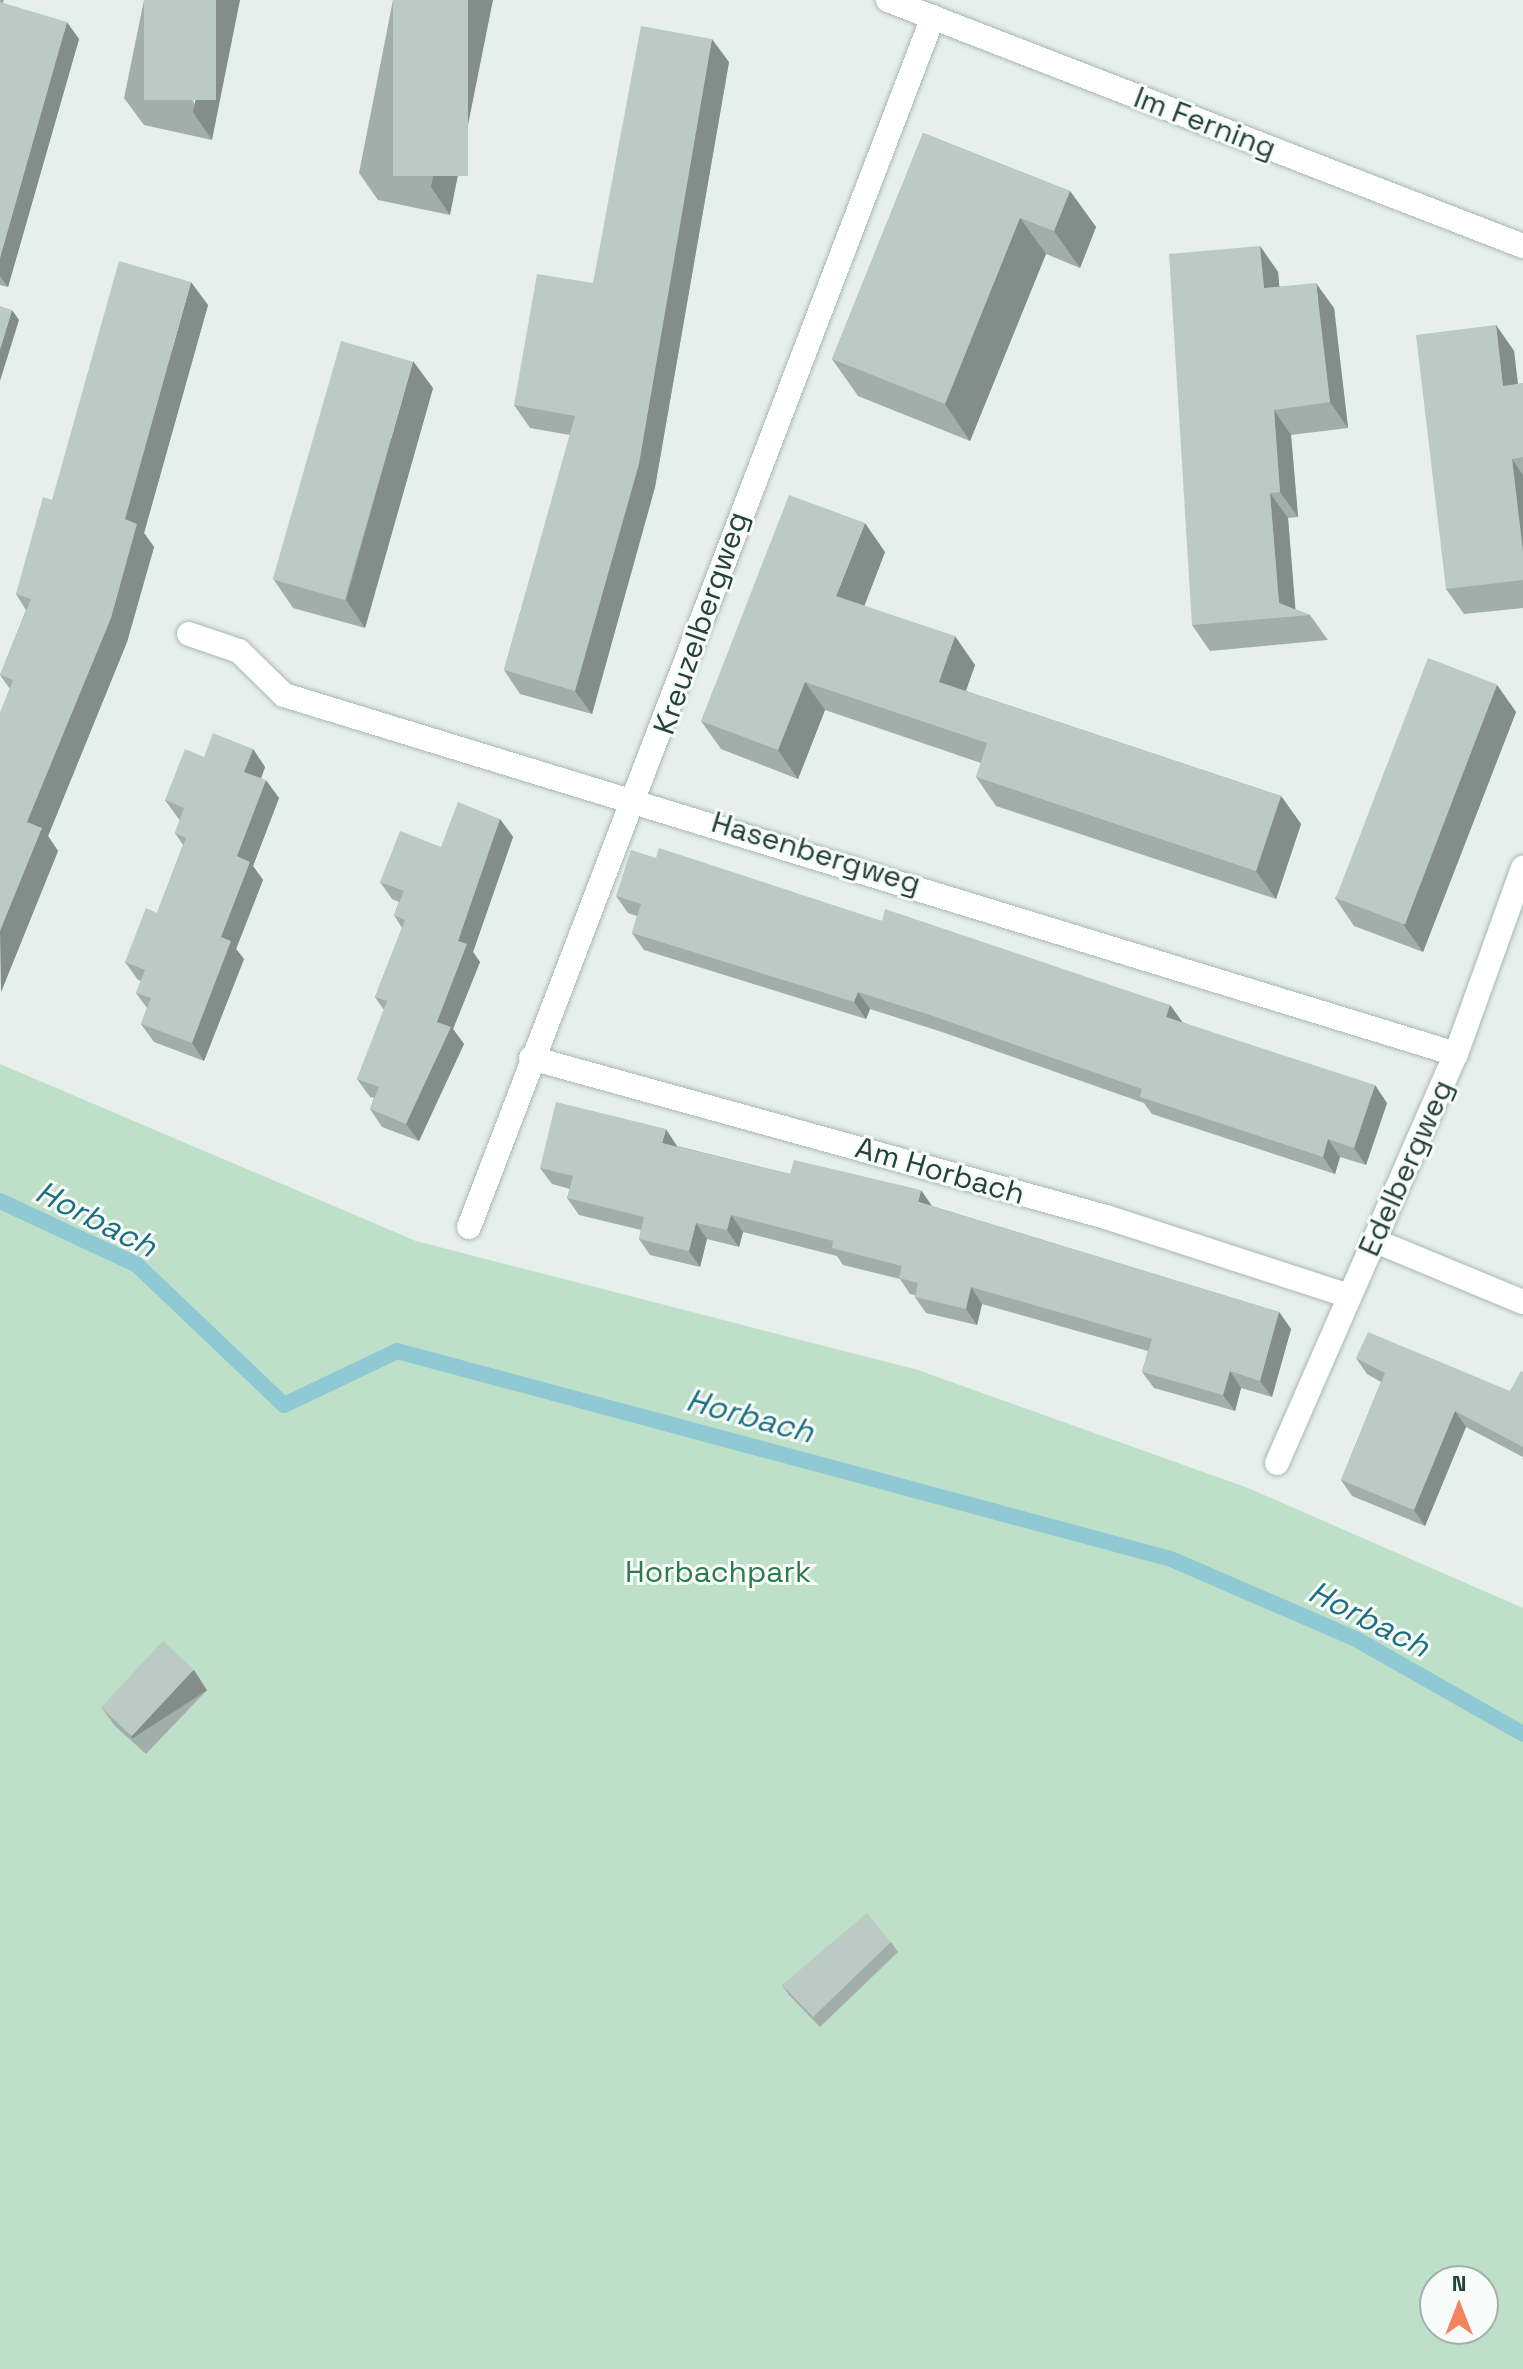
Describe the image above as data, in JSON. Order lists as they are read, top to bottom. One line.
{"streets":{"street":["Im Ferning","Kreuzelbergweg","Hasenbergweg","Edelbergweg","Am Horbach"]},"crossings":[["Im Ferning","Kreuzelbergweg"],["Kreuzelbergweg","Hasenbergweg"],["Kreuzelbergweg","Am Horbach"],["Hasenbergweg","Edelbergweg"],["Edelbergweg","Am Horbach"]],"water":["Horbach"],"parks":["Horbachpark"],"north":"top"}
